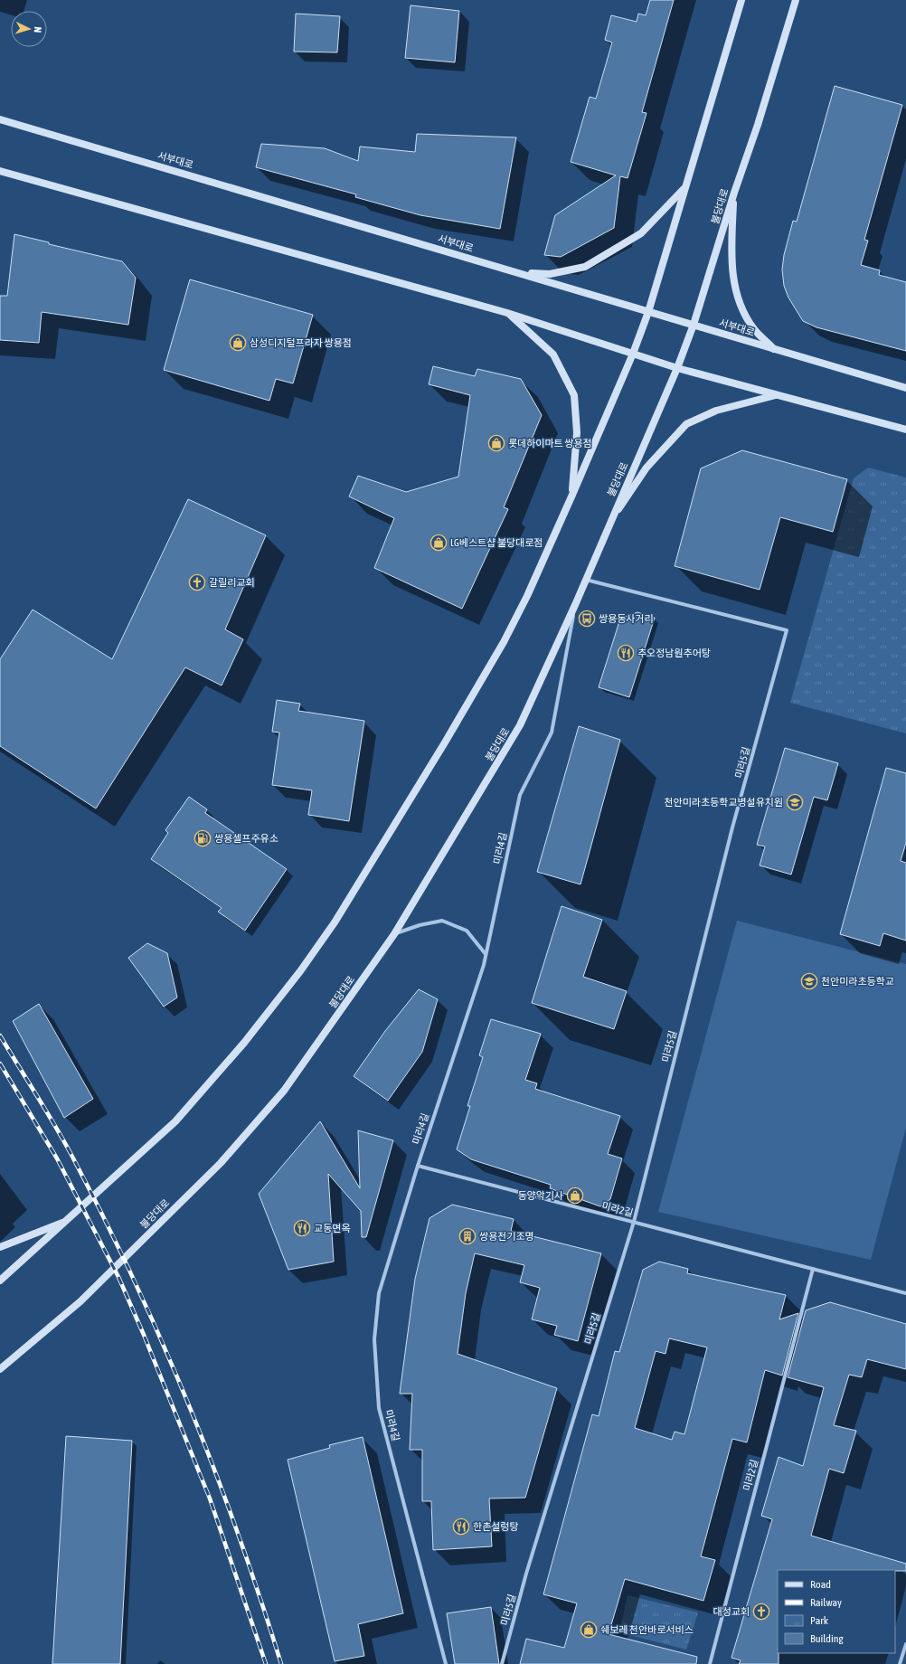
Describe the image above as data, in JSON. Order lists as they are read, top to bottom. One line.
{"streets":{"main road":["서부대로","불당대로"],"street":["미라5길","미라4길","미라2길"]},"crossings":[["서부대로","불당대로"],["불당대로","미라5길"],["불당대로","미라4길"],["미라5길","미라2길"],["미라4길","미라2길"]],"places":{"shop":["삼성디지털프라자 쌍용점","롯데하이마트 쌍용점","LG베스트샵 불당대로점","동양악기사","쉐보레 천안바로서비스"],"church":["갈릴리교회","대성교회"],"bus stop":["쌍용동사거리"],"restaurant":["추오정남원추어탕","교동면옥","한촌설렁탕"],"school or university":["천안미라초등학교병설유치원","천안미라초등학교"],"fuel station":["쌍용셀프주유소"],"building":["쌍용전기조명"]},"legend":["Road","Railway","Park","Building"],"north":"right"}
